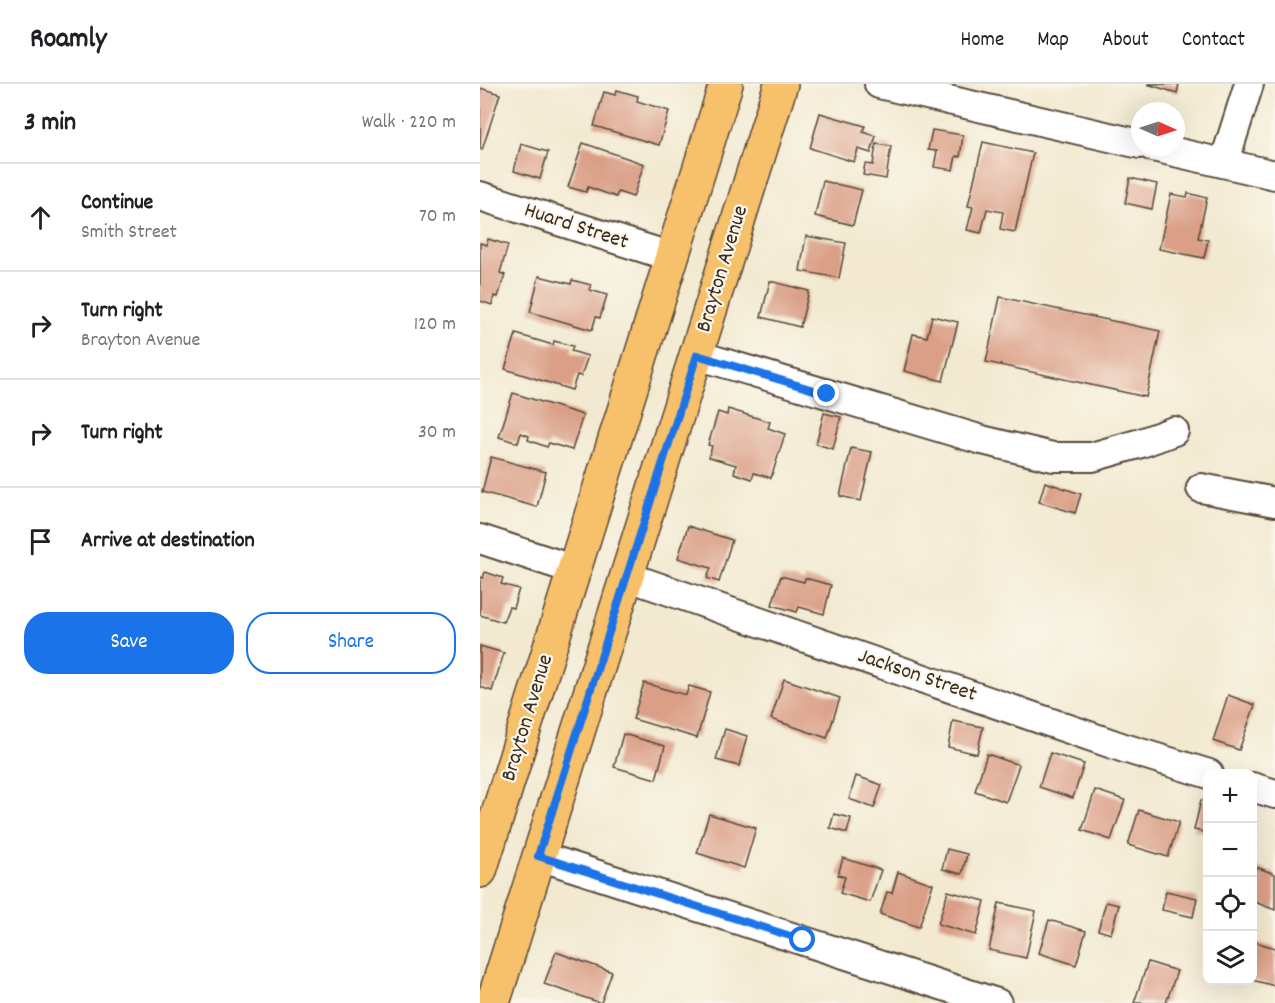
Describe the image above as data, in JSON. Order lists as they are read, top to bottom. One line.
{"streets":{"main road":["Brayton Avenue"],"street":["Huard Street","Jackson Street"]},"crossings":[["Huard Street","Brayton Avenue"],["Brayton Avenue","Jackson Street"]],"north":"right","page":{"header":"Roamly","nav":["Home","Map","About","Contact"],"heading":["3 min","Walk · 220 m"],"list":[["Continue","Smith Street","70 m"],["Turn right","Brayton Avenue","120 m"],["Turn right","30 m"],"Arrive at destination"],"buttons":["Save","Share"],"map_buttons":["+","−"]}}
